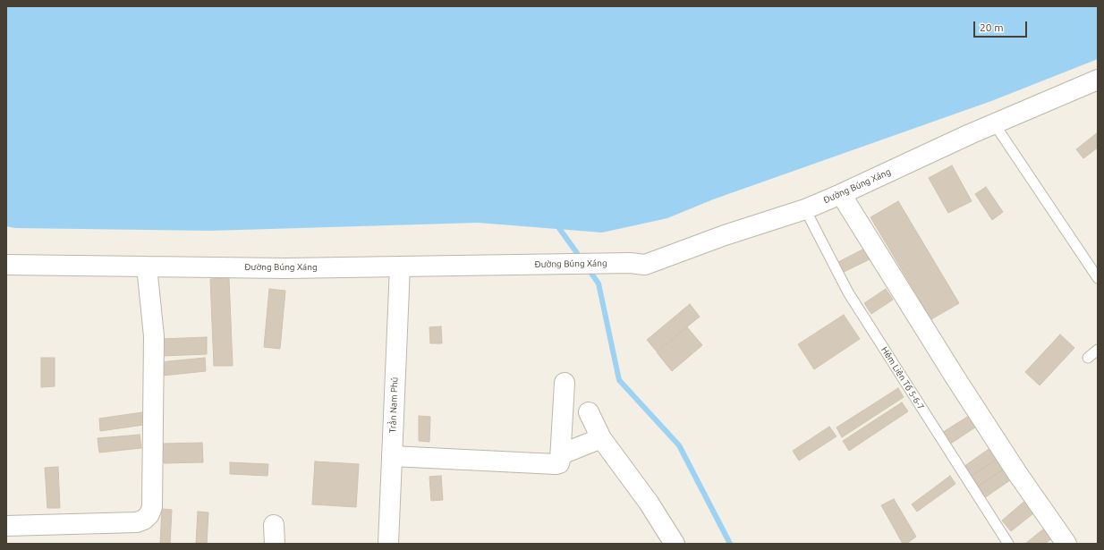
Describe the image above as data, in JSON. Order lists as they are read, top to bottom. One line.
{"streets":{"street":["Đường Búng Xáng","Trần Nam Phú"],"lane":["Hẻm Liên Tổ 5-6-7"]},"crossings":[["Đường Búng Xáng","Hẻm Liên Tổ 5-6-7"],["Đường Búng Xáng","Trần Nam Phú"]],"scale_bar":"20 m"}
